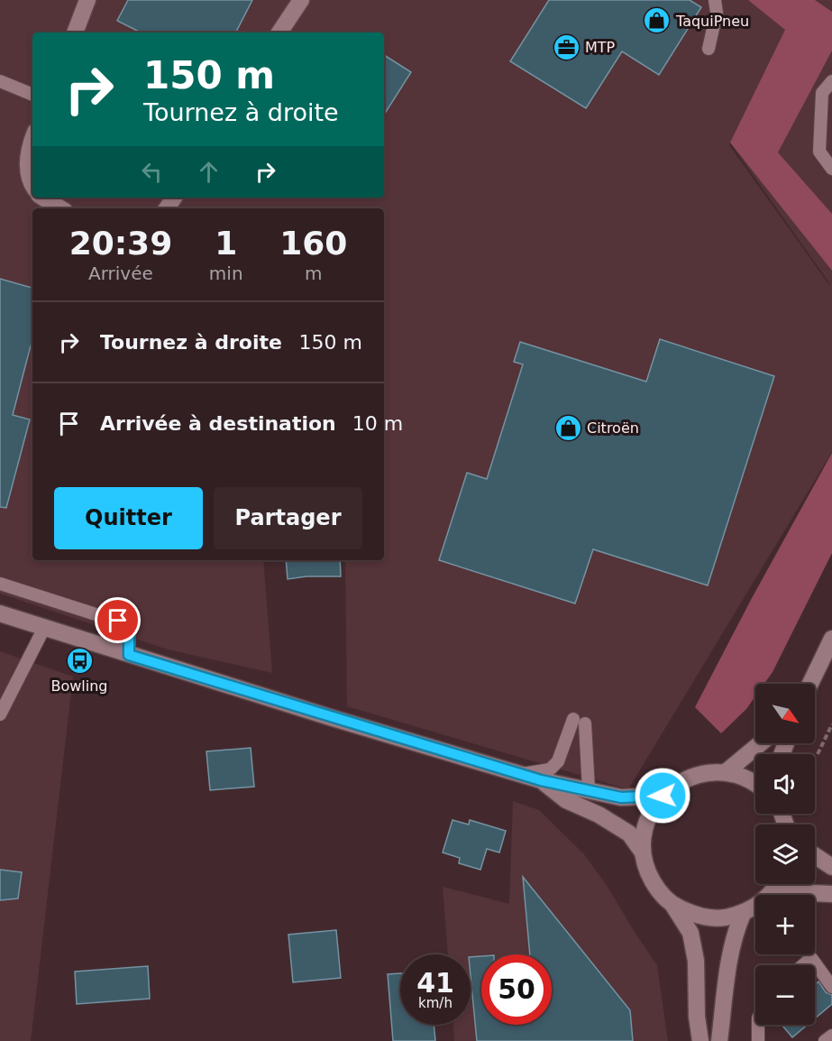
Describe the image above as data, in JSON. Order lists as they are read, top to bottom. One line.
{"places":{"shop":["TaquiPneu","Citroën"],"office":["MTP"],"bus stop":["Bowling"]},"north":"bottom right","page":{"turn":["150 m","Tournez à droite"],"eta":["20:39","Arrivée","1","min","160","m"],"list":[{"name":"Tournez à droite","value":"150 m"},{"name":"Arrivée à destination","value":"10 m"}],"buttons":["Quitter","Partager"],"map_buttons":["+","−"],"speed":"41 km/h","limit":"50"}}
